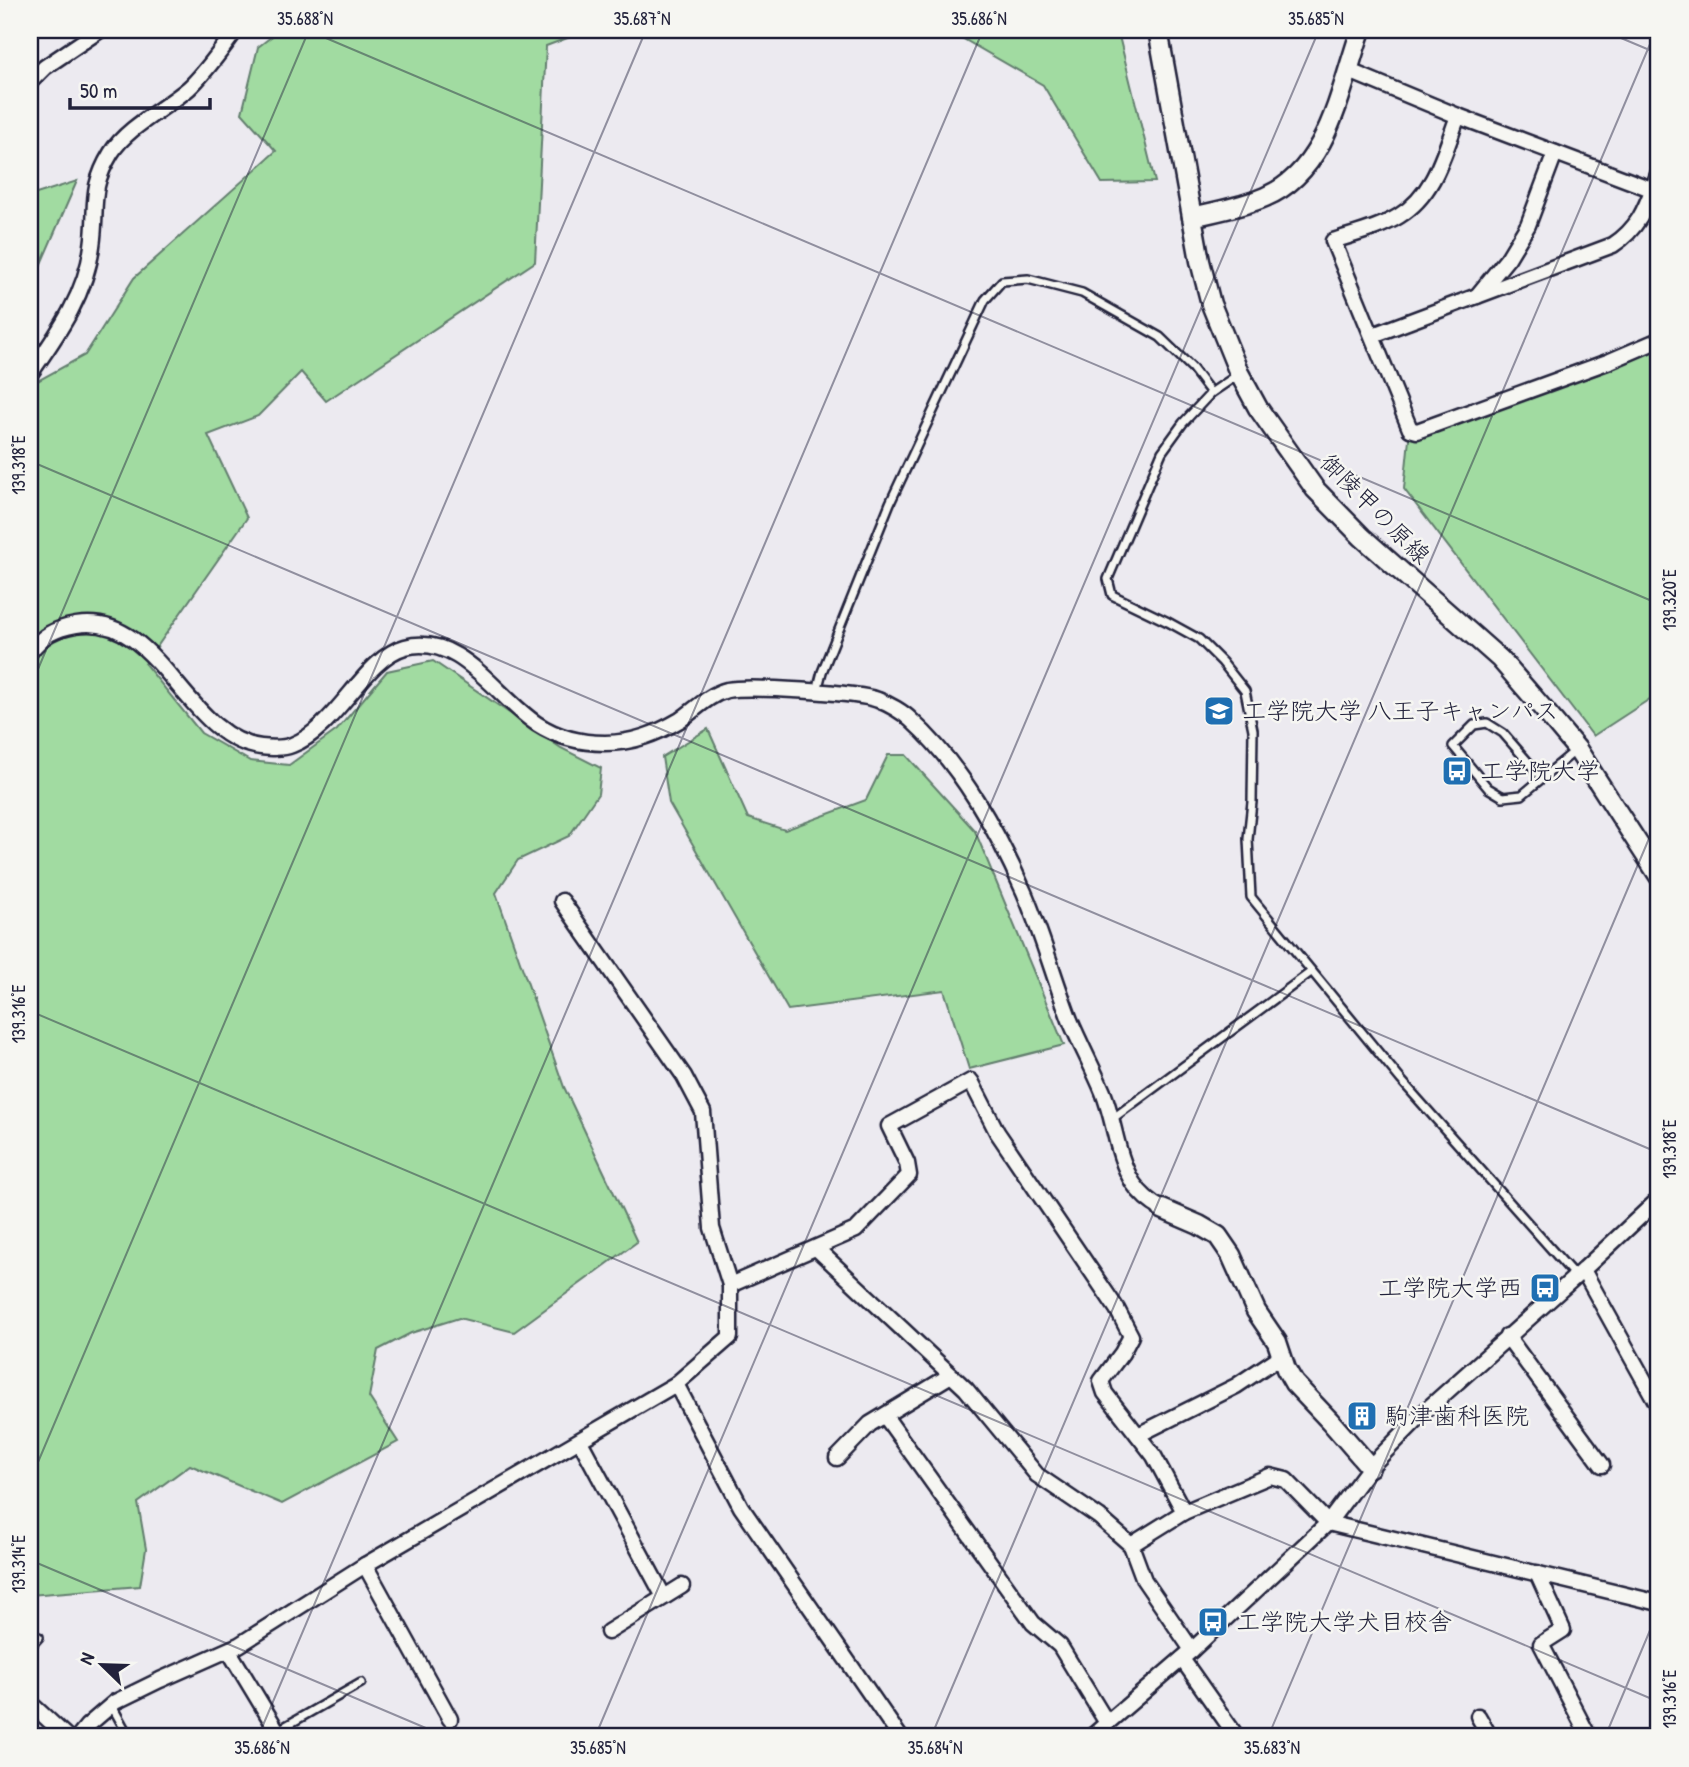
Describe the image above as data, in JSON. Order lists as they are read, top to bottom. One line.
{"streets":{"street":["御陵甲の原線"]},"places":{"school or university":["工学院大学 八王子キャンパス"],"bus stop":["工学院大学","工学院大学西","工学院大学犬目校舎"],"building":["駒津歯科医院"]},"scale_bar":"50 m","north":"top left","coordinates":["35.688°N","35.687°N","35.686°N","35.685°N","139.318°E","139.320°E","139.316°E","139.314°E","35.684°N","35.683°N"]}
